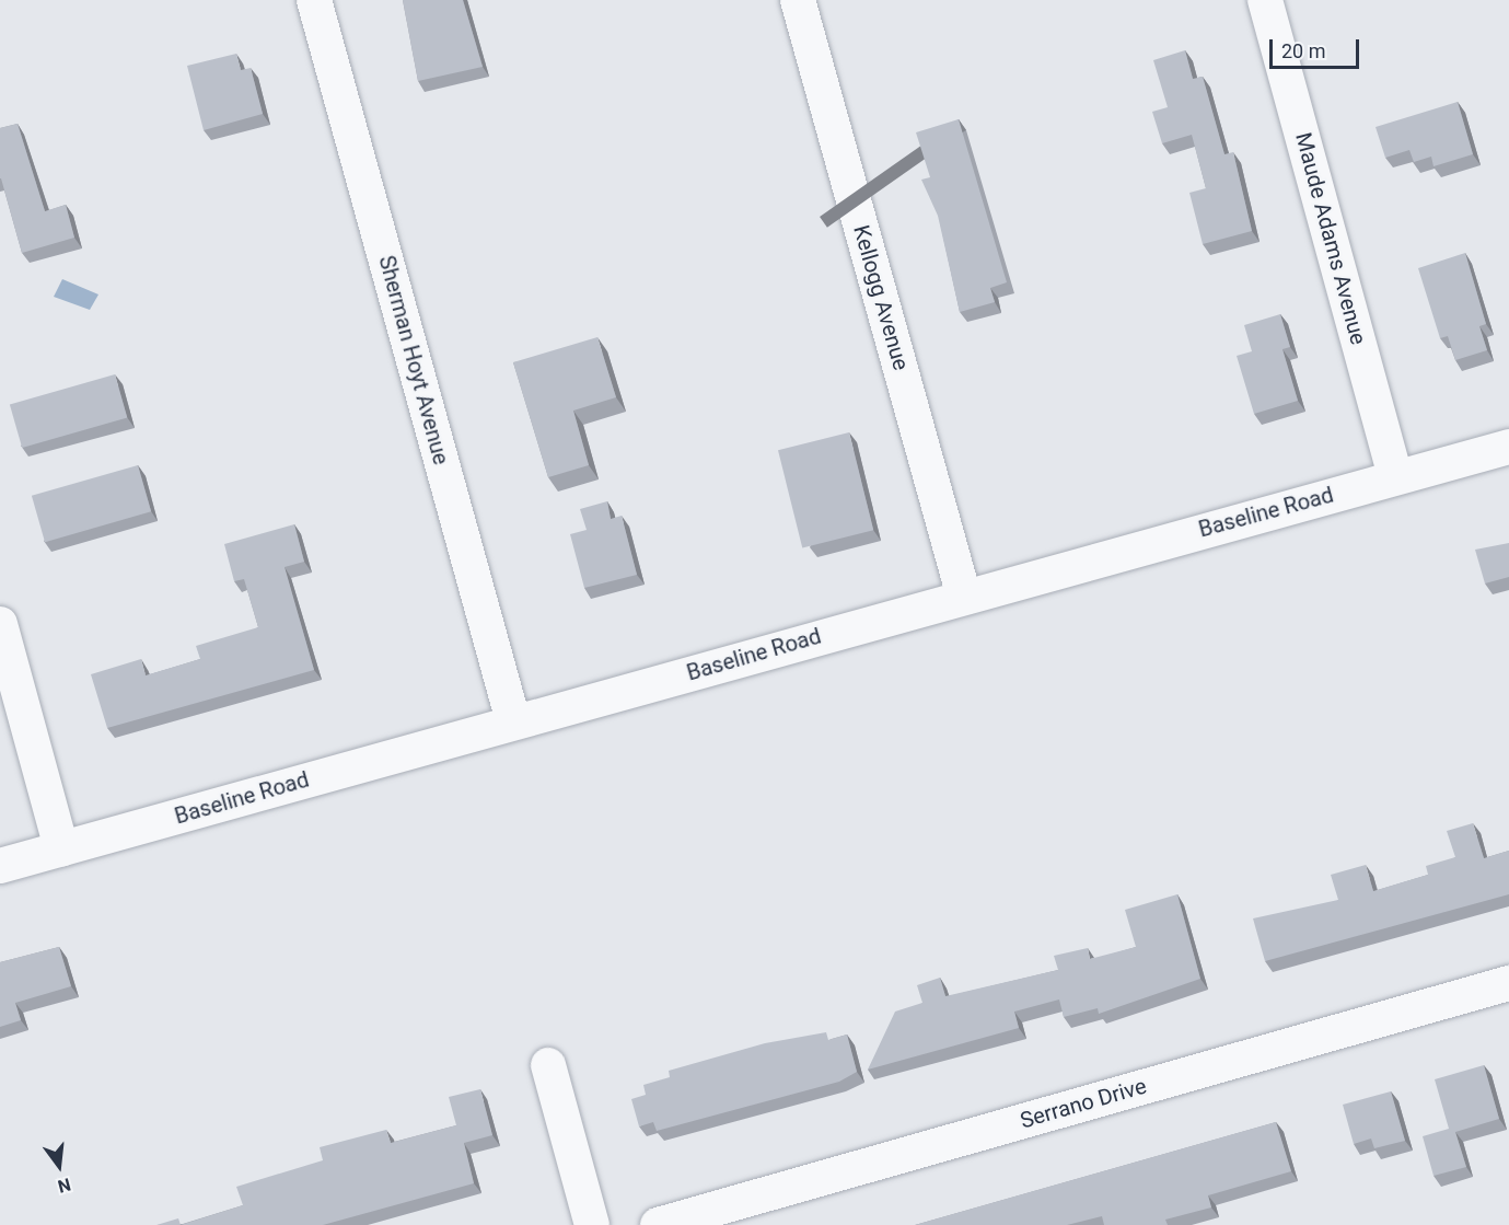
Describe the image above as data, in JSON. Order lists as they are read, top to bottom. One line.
{"streets":{"street":["Maude Adams Avenue","Kellogg Avenue","Sherman Hoyt Avenue","Baseline Road","Serrano Drive"]},"crossings":[["Maude Adams Avenue","Baseline Road"],["Kellogg Avenue","Baseline Road"],["Sherman Hoyt Avenue","Baseline Road"]],"scale_bar":"20 m","north":"bottom"}
